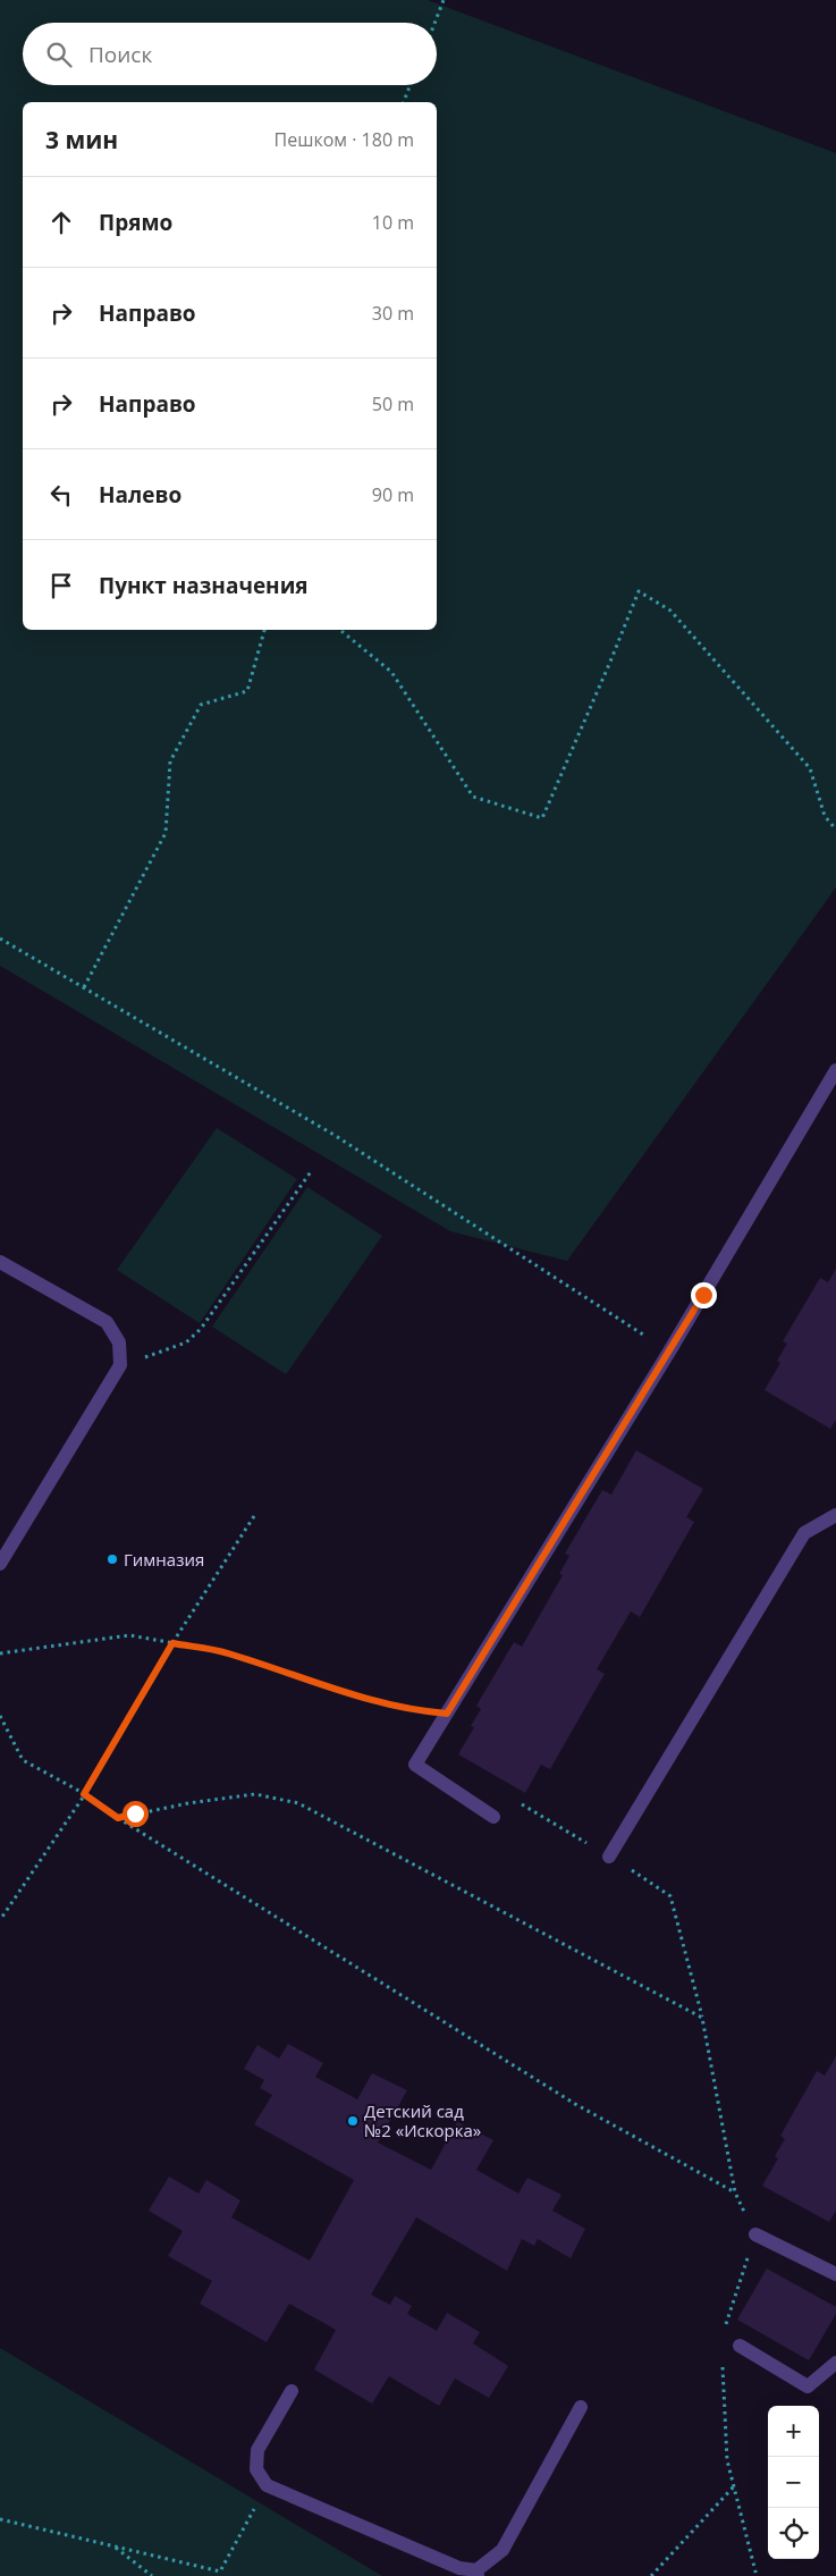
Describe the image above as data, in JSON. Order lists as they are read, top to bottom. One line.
{"places":["Гимназия","Детcкий сад №2 «Искорка»"],"page":{"search":"Поиск","heading":["3 мин","Пешком · 180 m"],"list":[["Прямо","10 m"],["Направо","30 m"],["Направо","50 m"],["Налево","90 m"],"Пункт назначения"],"map_buttons":["+","−"]}}
